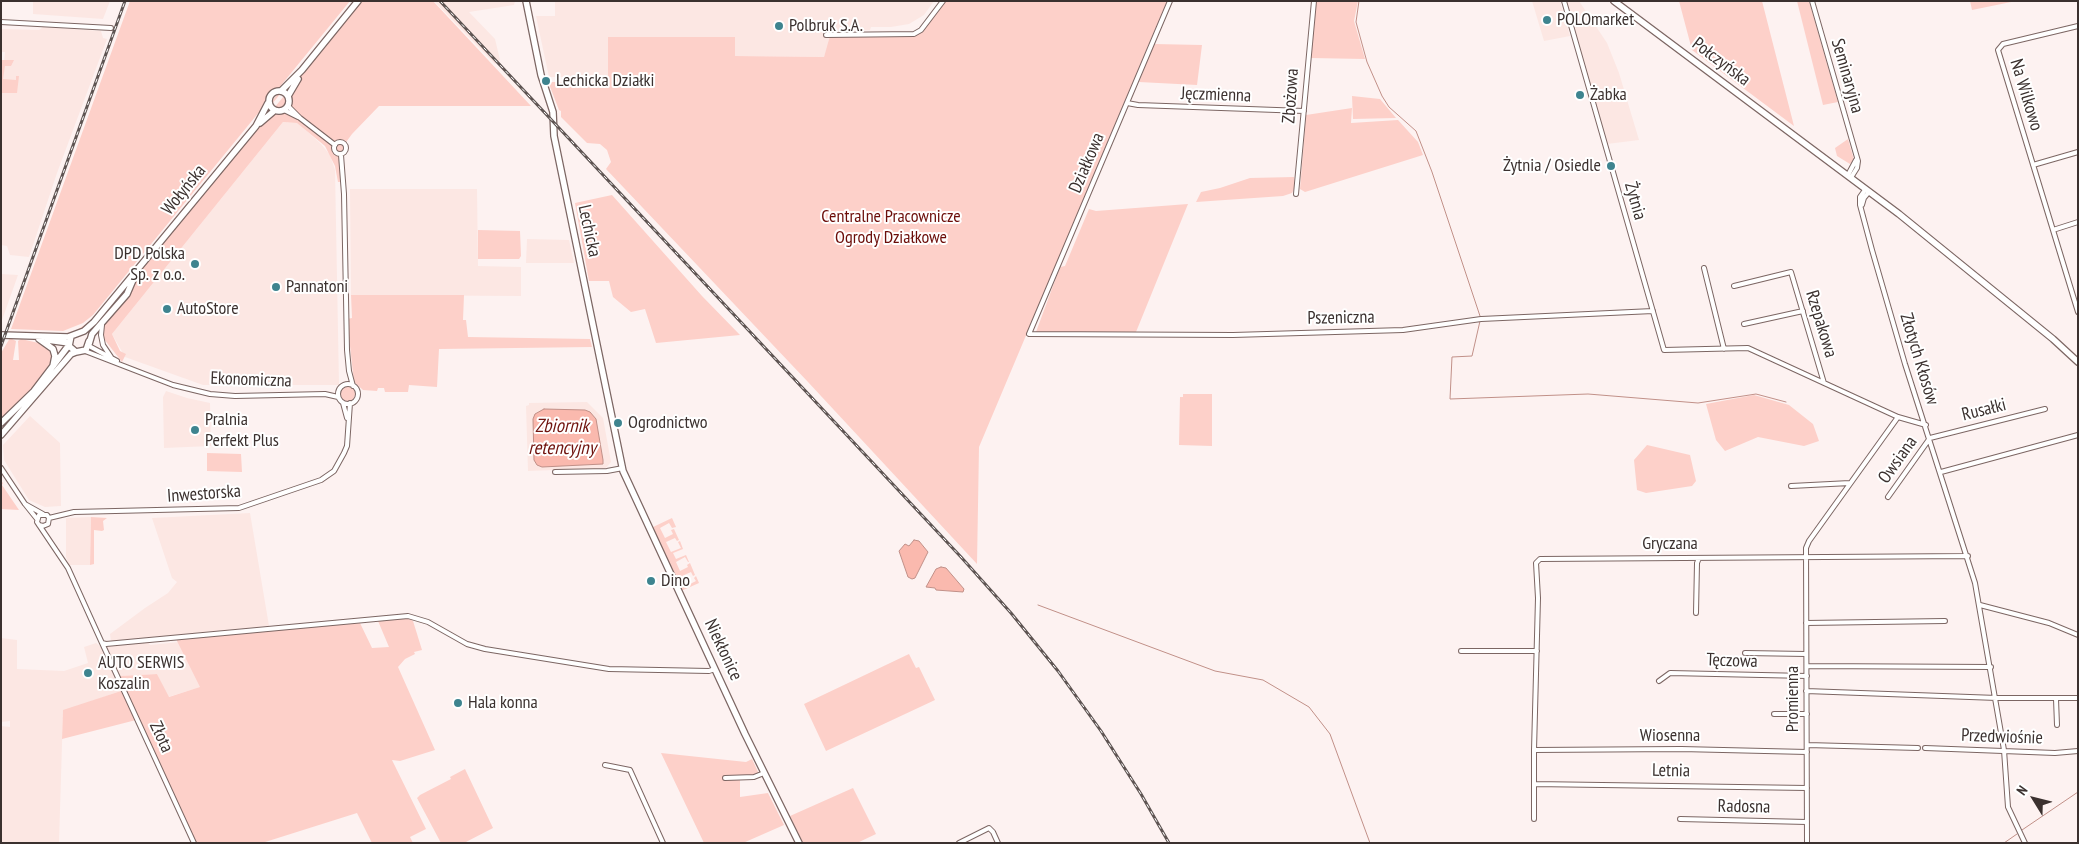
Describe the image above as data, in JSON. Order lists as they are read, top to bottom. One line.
{"streets":{"main road":["Połczyńska","Wołyńska","Lechicka","Niekłonice"],"street":["Seminaryjna","Jęczmienna","Na Wilkowo","Zbożowa","Działkowa","Żytnia","Pszeniczna","Rzepakowa","Złotych Kłosów","Ekonomiczna","Rusałki","Owsiana","Inwestorska","Gryczana","Tęczowa","Promienna","Wiosenna","Złota","Przedwiośnie","Letnia","Radosna"]},"crossings":[["Połczyńska","Seminaryjna"],["Połczyńska","Złotych Kłosów"],["Jęczmienna","Zbożowa"],["Jęczmienna","Działkowa"],["Działkowa","Pszeniczna"],["Wołyńska","Ekonomiczna"],["Żytnia","Pszeniczna"],["Żytnia","Rzepakowa"],["Żytnia","Złotych Kłosów"],["Lechicka","Niekłonice"],["Złotych Kłosów","Rusałki"],["Złotych Kłosów","Owsiana"],["Złotych Kłosów","Gryczana"],["Złotych Kłosów","Przedwiośnie"],["Ekonomiczna","Inwestorska"],["Rusałki","Owsiana"],["Inwestorska","Złota"],["Gryczana","Promienna"],["Tęczowa","Promienna"],["Promienna","Wiosenna"],["Promienna","Letnia"],["Promienna","Radosna"]],"water":["Zbiornik retencyjny"],"parks":["Centralne Pracownicze Ogrody Działkowe"],"places":["POLOmarket","Polbruk S.A.","Lechicka Działki","Żabka","Żytnia / Osiedle","DPD Polska Sp. z o.o.","Pannatoni","AutoStore","Ogrodnictwo","Pralnia Perfekt Plus","Dino","AUTO SERWIS Koszalin","Hala konna"],"north":"top left"}
